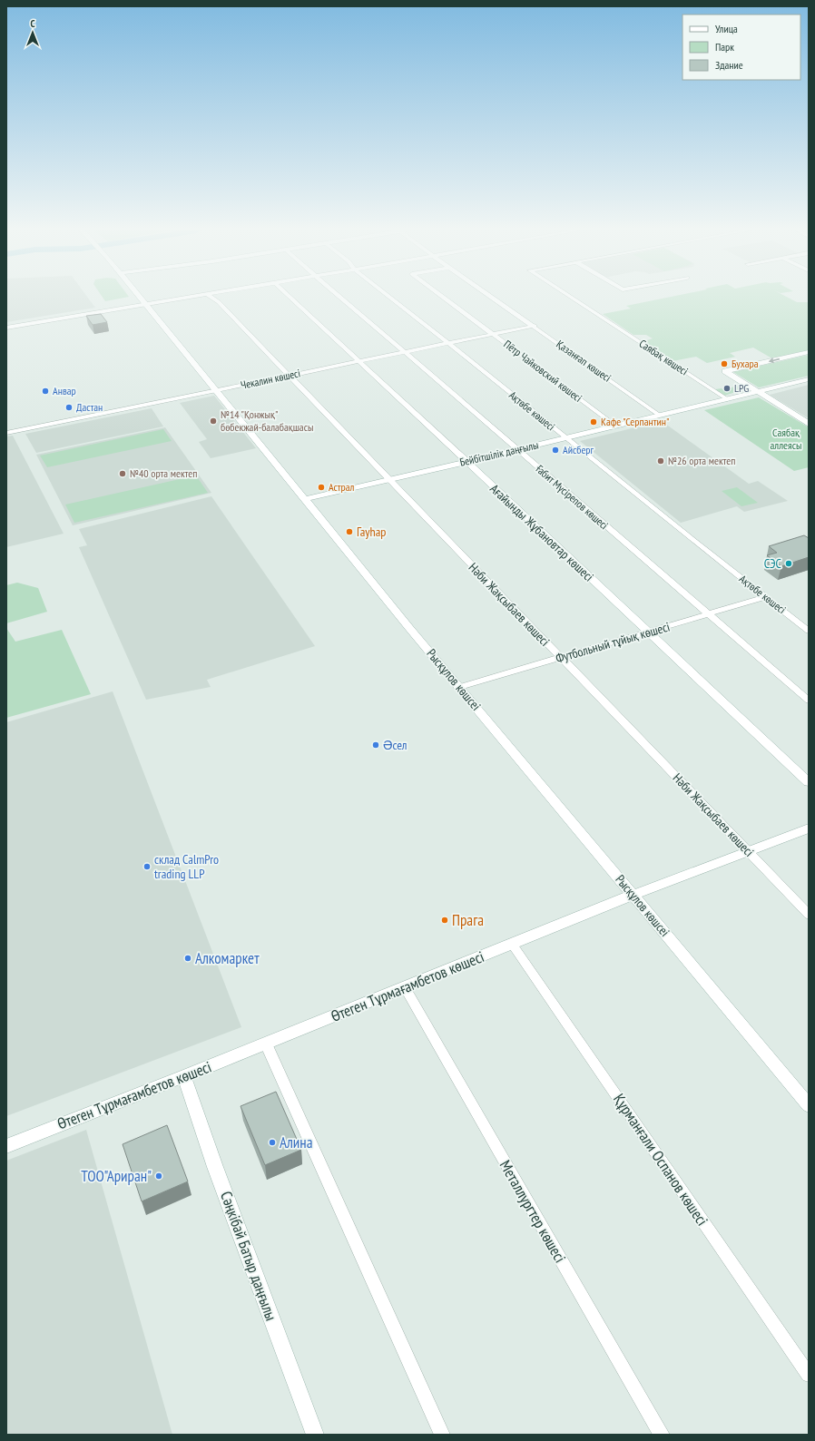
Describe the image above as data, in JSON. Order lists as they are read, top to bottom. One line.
{"streets":{"street":["Саябақ көшесі","Қазанғап көшесі","Пётр Чайковский көшесі","Чекалин көшесі","Ақтөбе көшесі","Бейбітшілік даңғылы","Ғабит Мүсірепов көшесі","Ағайынды Жұбановтар көшесі","Нәби Жақсыбаев көшесі","Футбольный тұйық көшесі","Рысқұлов көшсеі","Өтеген Тұрмағамбетов көшесі","Құрманғали Оспанов көшесі","Металлургтер көшесі","Сәңкібай Батыр даңғылы"]},"crossings":[["Саябақ көшесі","Бейбітшілік даңғылы"],["Қазанғап көшесі","Чекалин көшесі"],["Қазанғап көшесі","Бейбітшілік даңғылы"],["Пётр Чайковский көшесі","Чекалин көшесі"],["Пётр Чайковский көшесі","Бейбітшілік даңғылы"],["Чекалин көшесі","Ақтөбе көшесі"],["Чекалин көшесі","Ғабит Мүсірепов көшесі"],["Чекалин көшесі","Ағайынды Жұбановтар көшесі"],["Чекалин көшесі","Нәби Жақсыбаев көшесі"],["Чекалин көшесі","Рысқұлов көшсеі"],["Ақтөбе көшесі","Бейбітшілік даңғылы"],["Ақтөбе көшесі","Футбольный тұйық көшесі"],["Бейбітшілік даңғылы","Ғабит Мүсірепов көшесі"],["Бейбітшілік даңғылы","Ағайынды Жұбановтар көшесі"],["Бейбітшілік даңғылы","Нәби Жақсыбаев көшесі"],["Бейбітшілік даңғылы","Рысқұлов көшсеі"],["Ғабит Мүсірепов көшесі","Футбольный тұйық көшесі"],["Ағайынды Жұбановтар көшесі","Футбольный тұйық көшесі"],["Нәби Жақсыбаев көшесі","Футбольный тұйық көшесі"],["Нәби Жақсыбаев көшесі","Өтеген Тұрмағамбетов көшесі"],["Футбольный тұйық көшесі","Рысқұлов көшсеі"],["Рысқұлов көшсеі","Өтеген Тұрмағамбетов көшесі"],["Өтеген Тұрмағамбетов көшесі","Құрманғали Оспанов көшесі"],["Өтеген Тұрмағамбетов көшесі","Металлургтер көшесі"],["Өтеген Тұрмағамбетов көшесі","Сәңкібай Батыр даңғылы"]],"parks":["Саябақ аллеясы"],"places":["Бухара","LPG","Анвар","Дастан","№14 \"Қонжық\" бөбекжай-балабақшасы","Кафе \"Серпантин\"","Айсберг","№26 орта мектеп","№40 орта мектеп","Астрал","Гауhар","СЭС","Əсел","склад CalmPro trading LLP","Прага","Алкомаркет","Алина","ТОО\"Ариран\""],"legend":["Улица","Парк","Здание"],"north":"top"}
